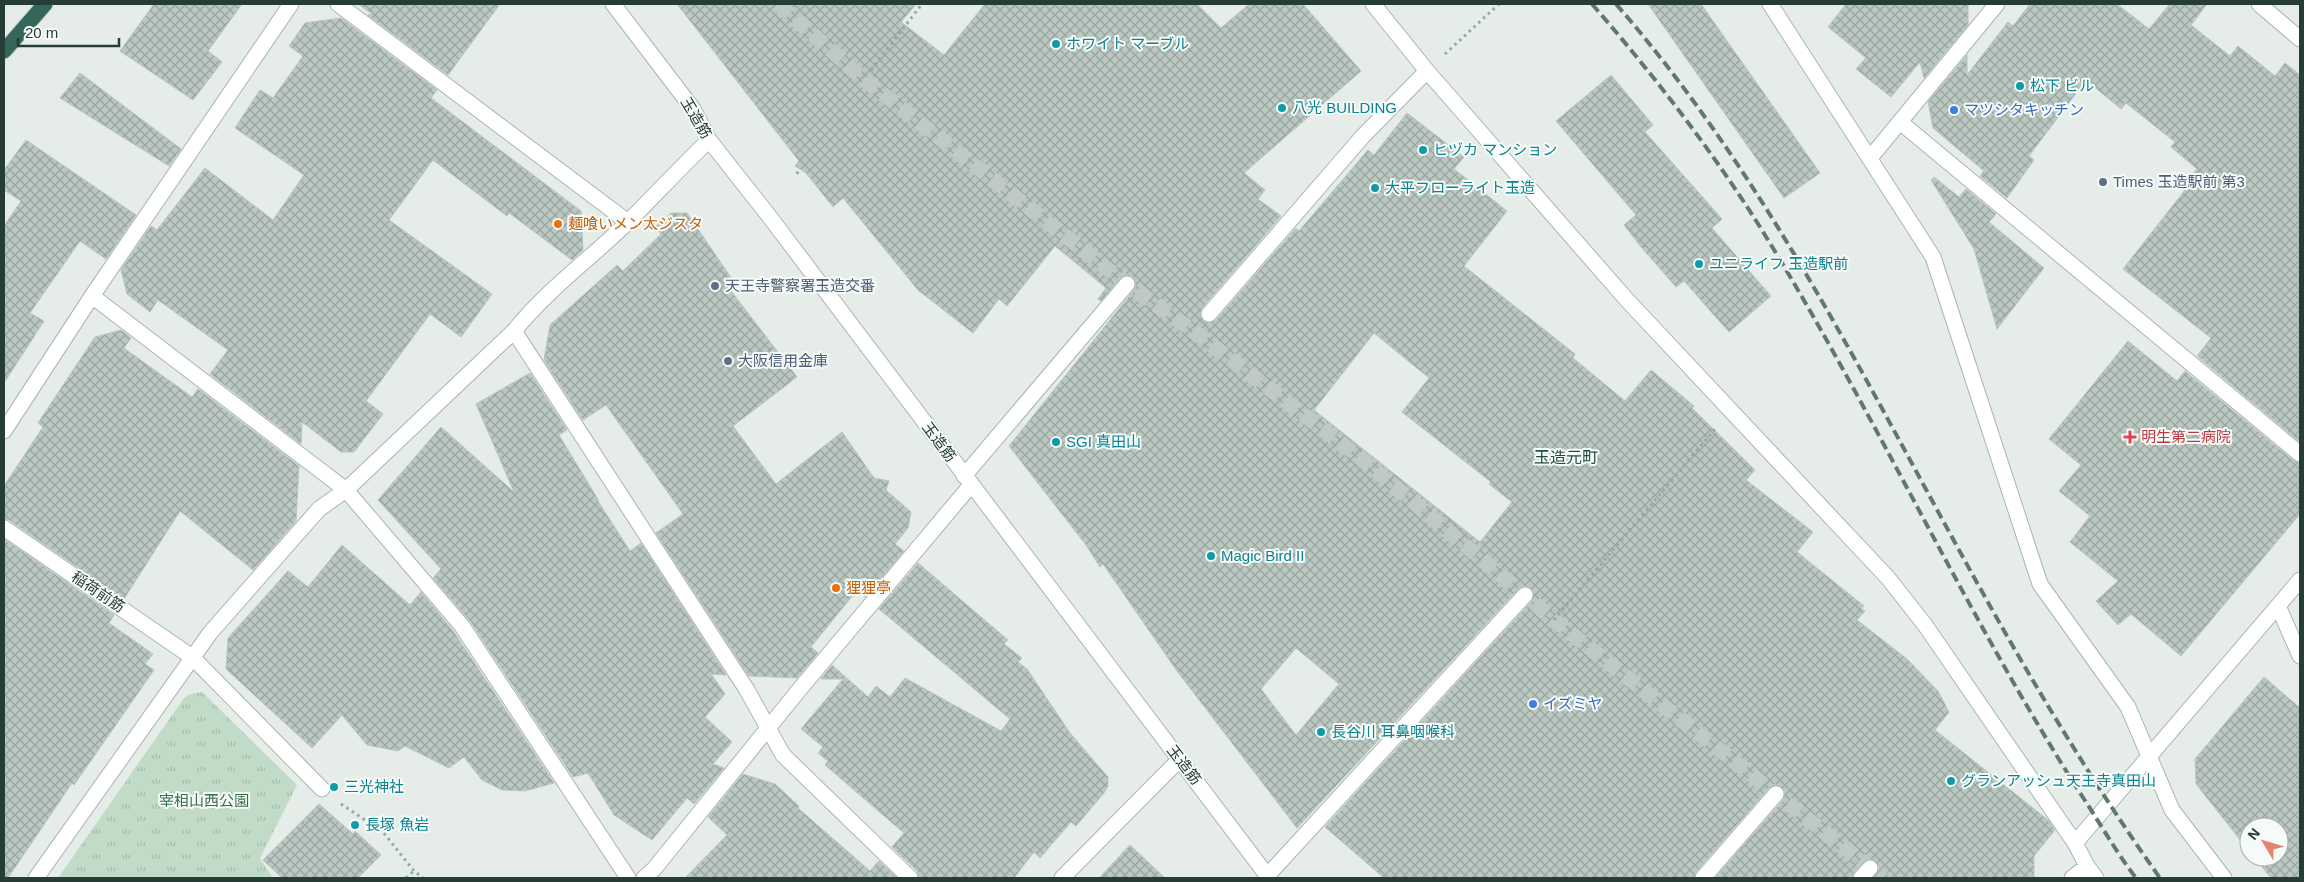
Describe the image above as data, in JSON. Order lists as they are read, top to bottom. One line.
{"streets":{"street":["玉造筋","稲荷前筋"]},"districts":["玉造元町"],"parks":["宰相山西公園"],"places":{"other":["ホワイト マーブル","松下 ビル","八光 BUILDING","マツシタキッチン","ヒヅカ マンション","Times 玉造駅前 第3","大平フローライト玉造","麺喰いメン太ジスタ","ユニライフ 玉造駅前","天王寺警察署玉造交番","大阪信用金庫","SGI 真田山","Magic Bird II","狸狸亭","イズミヤ","長谷川 耳鼻咽喉科","グランアッシュ天王寺真田山","三光神社","長塚 魚岩"],"health":["明生第二病院"]},"scale_bar":"20 m","north":"top left"}
